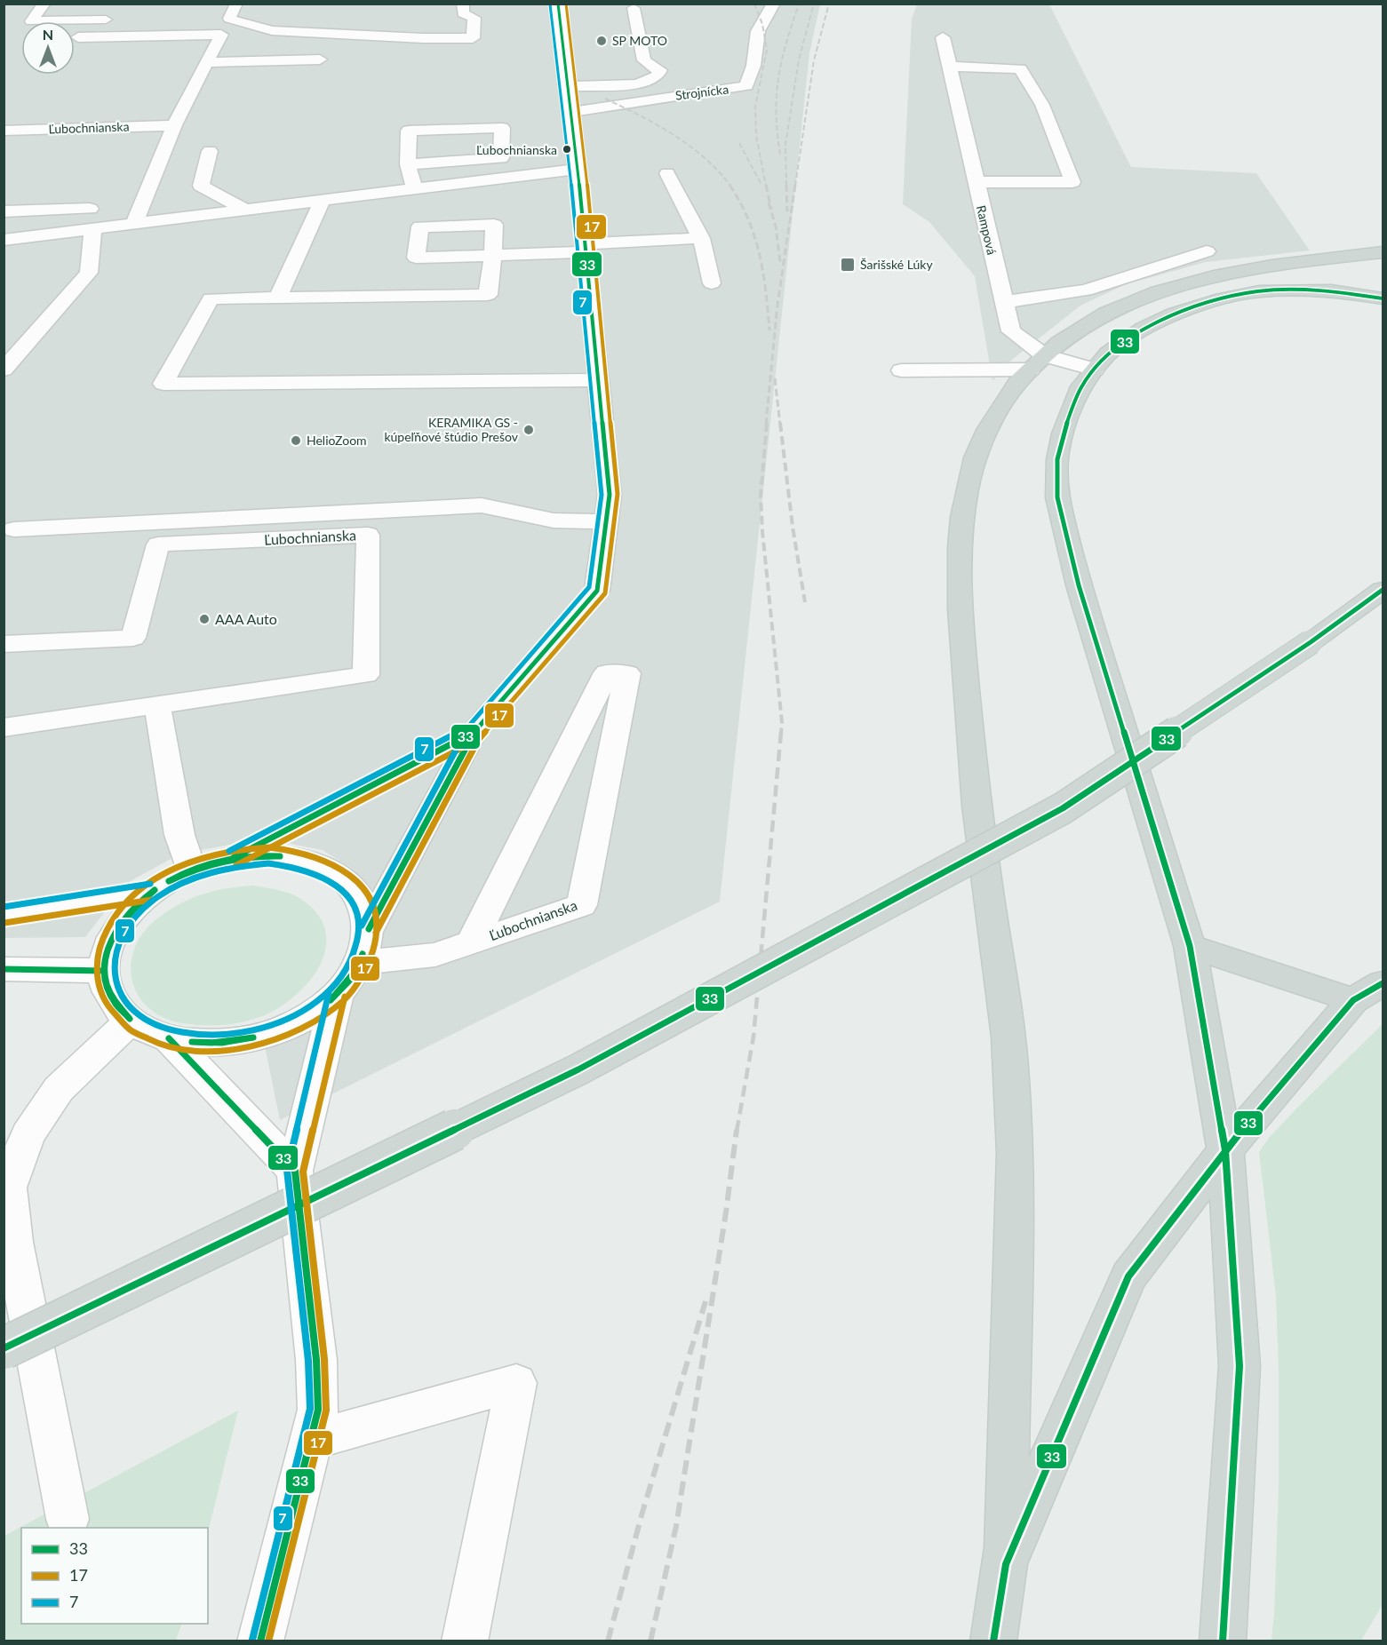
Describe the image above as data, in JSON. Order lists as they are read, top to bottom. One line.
{"streets":{"street":["Strojnícka","Ľubochnianska","Rampová"]},"places":{"other":["SP MOTO","Ľubochnianska","KERAMIKA GS - kúpeľňové štúdio Prešov","HelioZoom","AAA Auto"],"transit":["Šarišské Lúky"]},"lines":["transit line 33","transit line 17","transit line 7"],"legend":["33","17","7"],"north":"top"}
